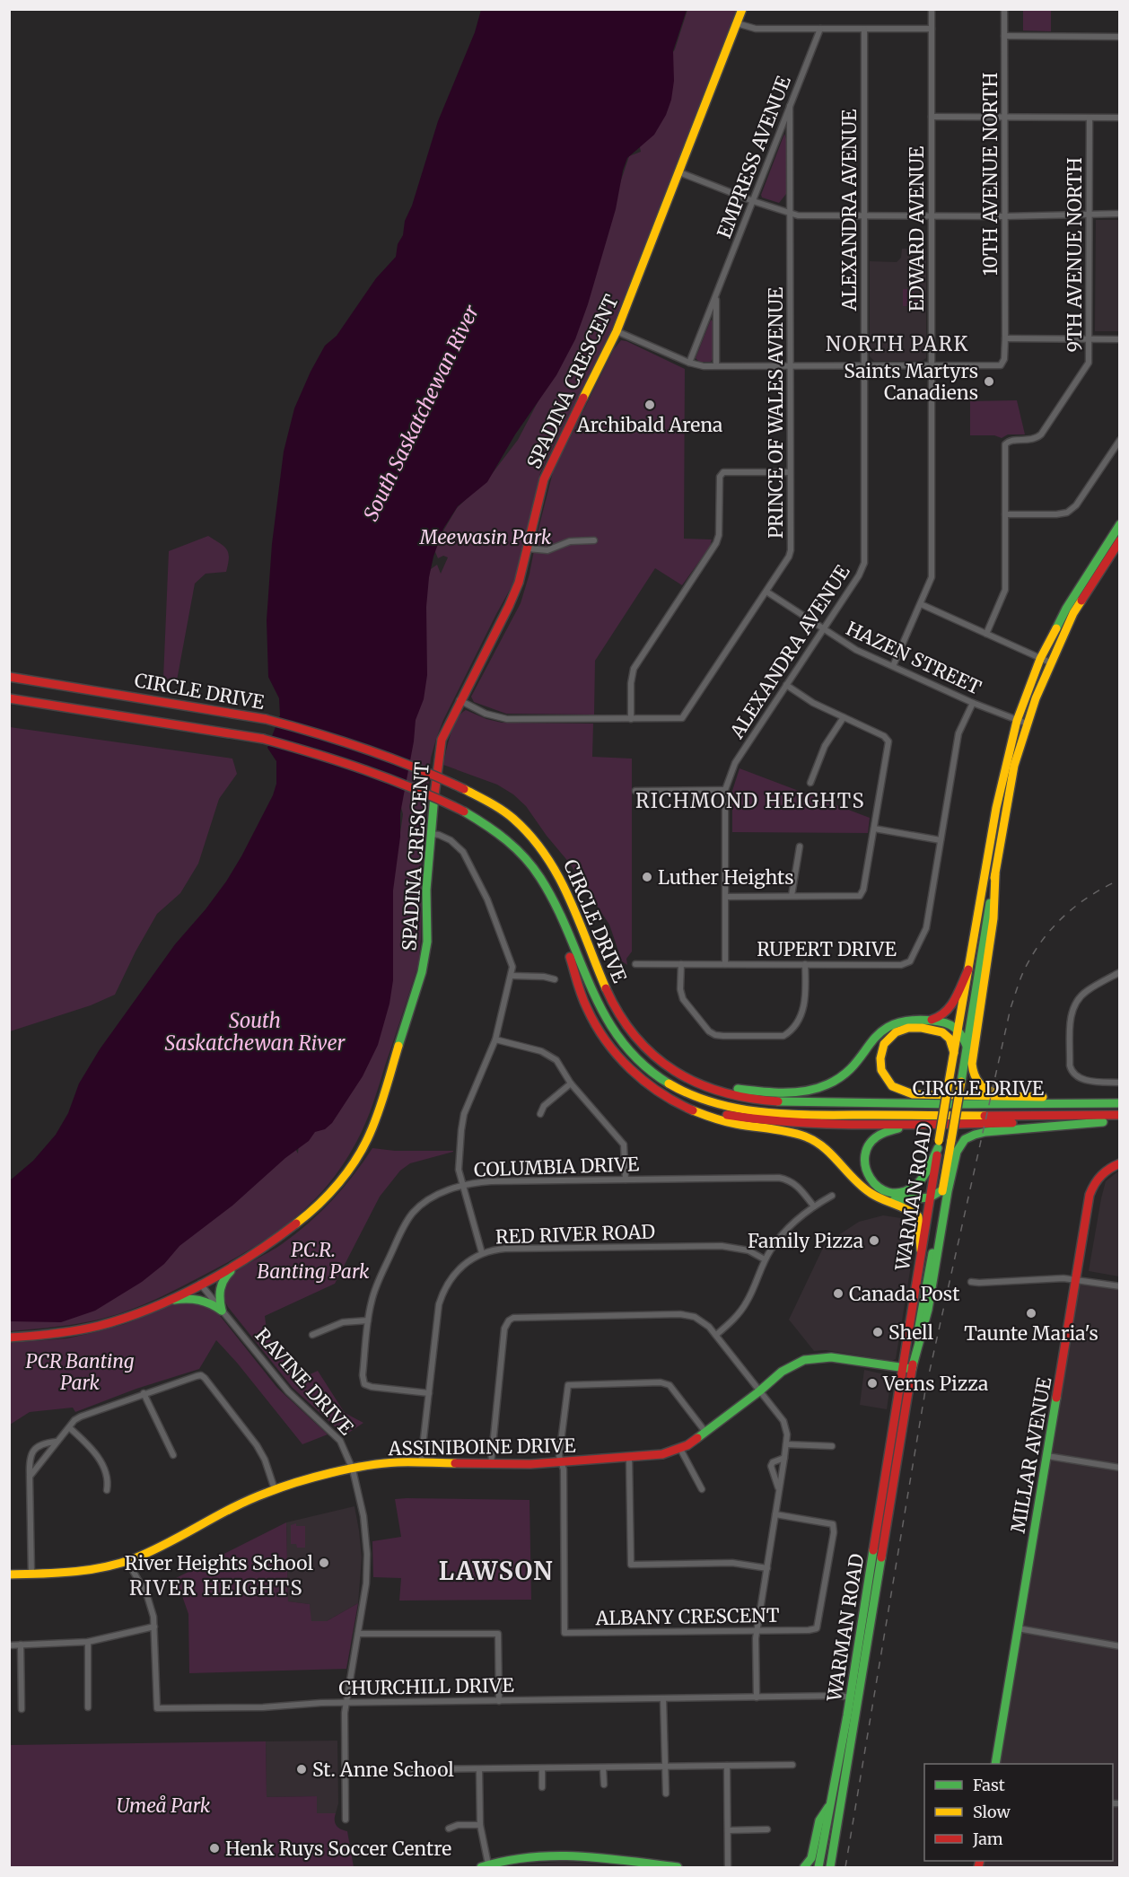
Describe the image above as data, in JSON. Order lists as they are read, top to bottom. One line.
{"streets":{"main road":["SPADINA CRESCENT","CIRCLE DRIVE","WARMAN ROAD","ASSINIBOINE DRIVE","MILLAR AVENUE"],"street":["EMPRESS AVENUE","10TH AVENUE NORTH","ALEXANDRA AVENUE","EDWARD AVENUE","9TH AVENUE NORTH","PRINCE OF WALES AVENUE","HAZEN STREET","RUPERT DRIVE","COLUMBIA DRIVE","RED RIVER ROAD","RAVINE DRIVE","ALBANY CRESCENT","CHURCHILL DRIVE"]},"crossings":[["EMPRESS AVENUE","PRINCE OF WALES AVENUE"],["10TH AVENUE NORTH","EDWARD AVENUE"],["ALEXANDRA AVENUE","HAZEN STREET"],["ALEXANDRA AVENUE","RUPERT DRIVE"],["EDWARD AVENUE","HAZEN STREET"],["SPADINA CRESCENT","PRINCE OF WALES AVENUE"],["SPADINA CRESCENT","RAVINE DRIVE"],["PRINCE OF WALES AVENUE","HAZEN STREET"],["HAZEN STREET","RUPERT DRIVE"],["HAZEN STREET","WARMAN ROAD"],["COLUMBIA DRIVE","RED RIVER ROAD"],["WARMAN ROAD","ASSINIBOINE DRIVE"],["WARMAN ROAD","CHURCHILL DRIVE"],["RED RIVER ROAD","ASSINIBOINE DRIVE"],["RAVINE DRIVE","ASSINIBOINE DRIVE"],["RAVINE DRIVE","CHURCHILL DRIVE"],["ASSINIBOINE DRIVE","ALBANY CRESCENT"],["ASSINIBOINE DRIVE","CHURCHILL DRIVE"]],"districts":["NORTH PARK","RICHMOND HEIGHTS","LAWSON","RIVER HEIGHTS"],"water":["South Saskatchewan River"],"parks":["Meewasin Park","P.C.R. Banting Park","PCR Banting Park","Umeå Park"],"places":["Saints Martyrs Canadiens","Archibald Arena","Luther Heights","Family Pizza","Canada Post","Taunte Maria's","Shell","Verns Pizza","River Heights School","St. Anne School","Henk Ruys Soccer Centre"],"legend":["Fast","Slow","Jam"]}
